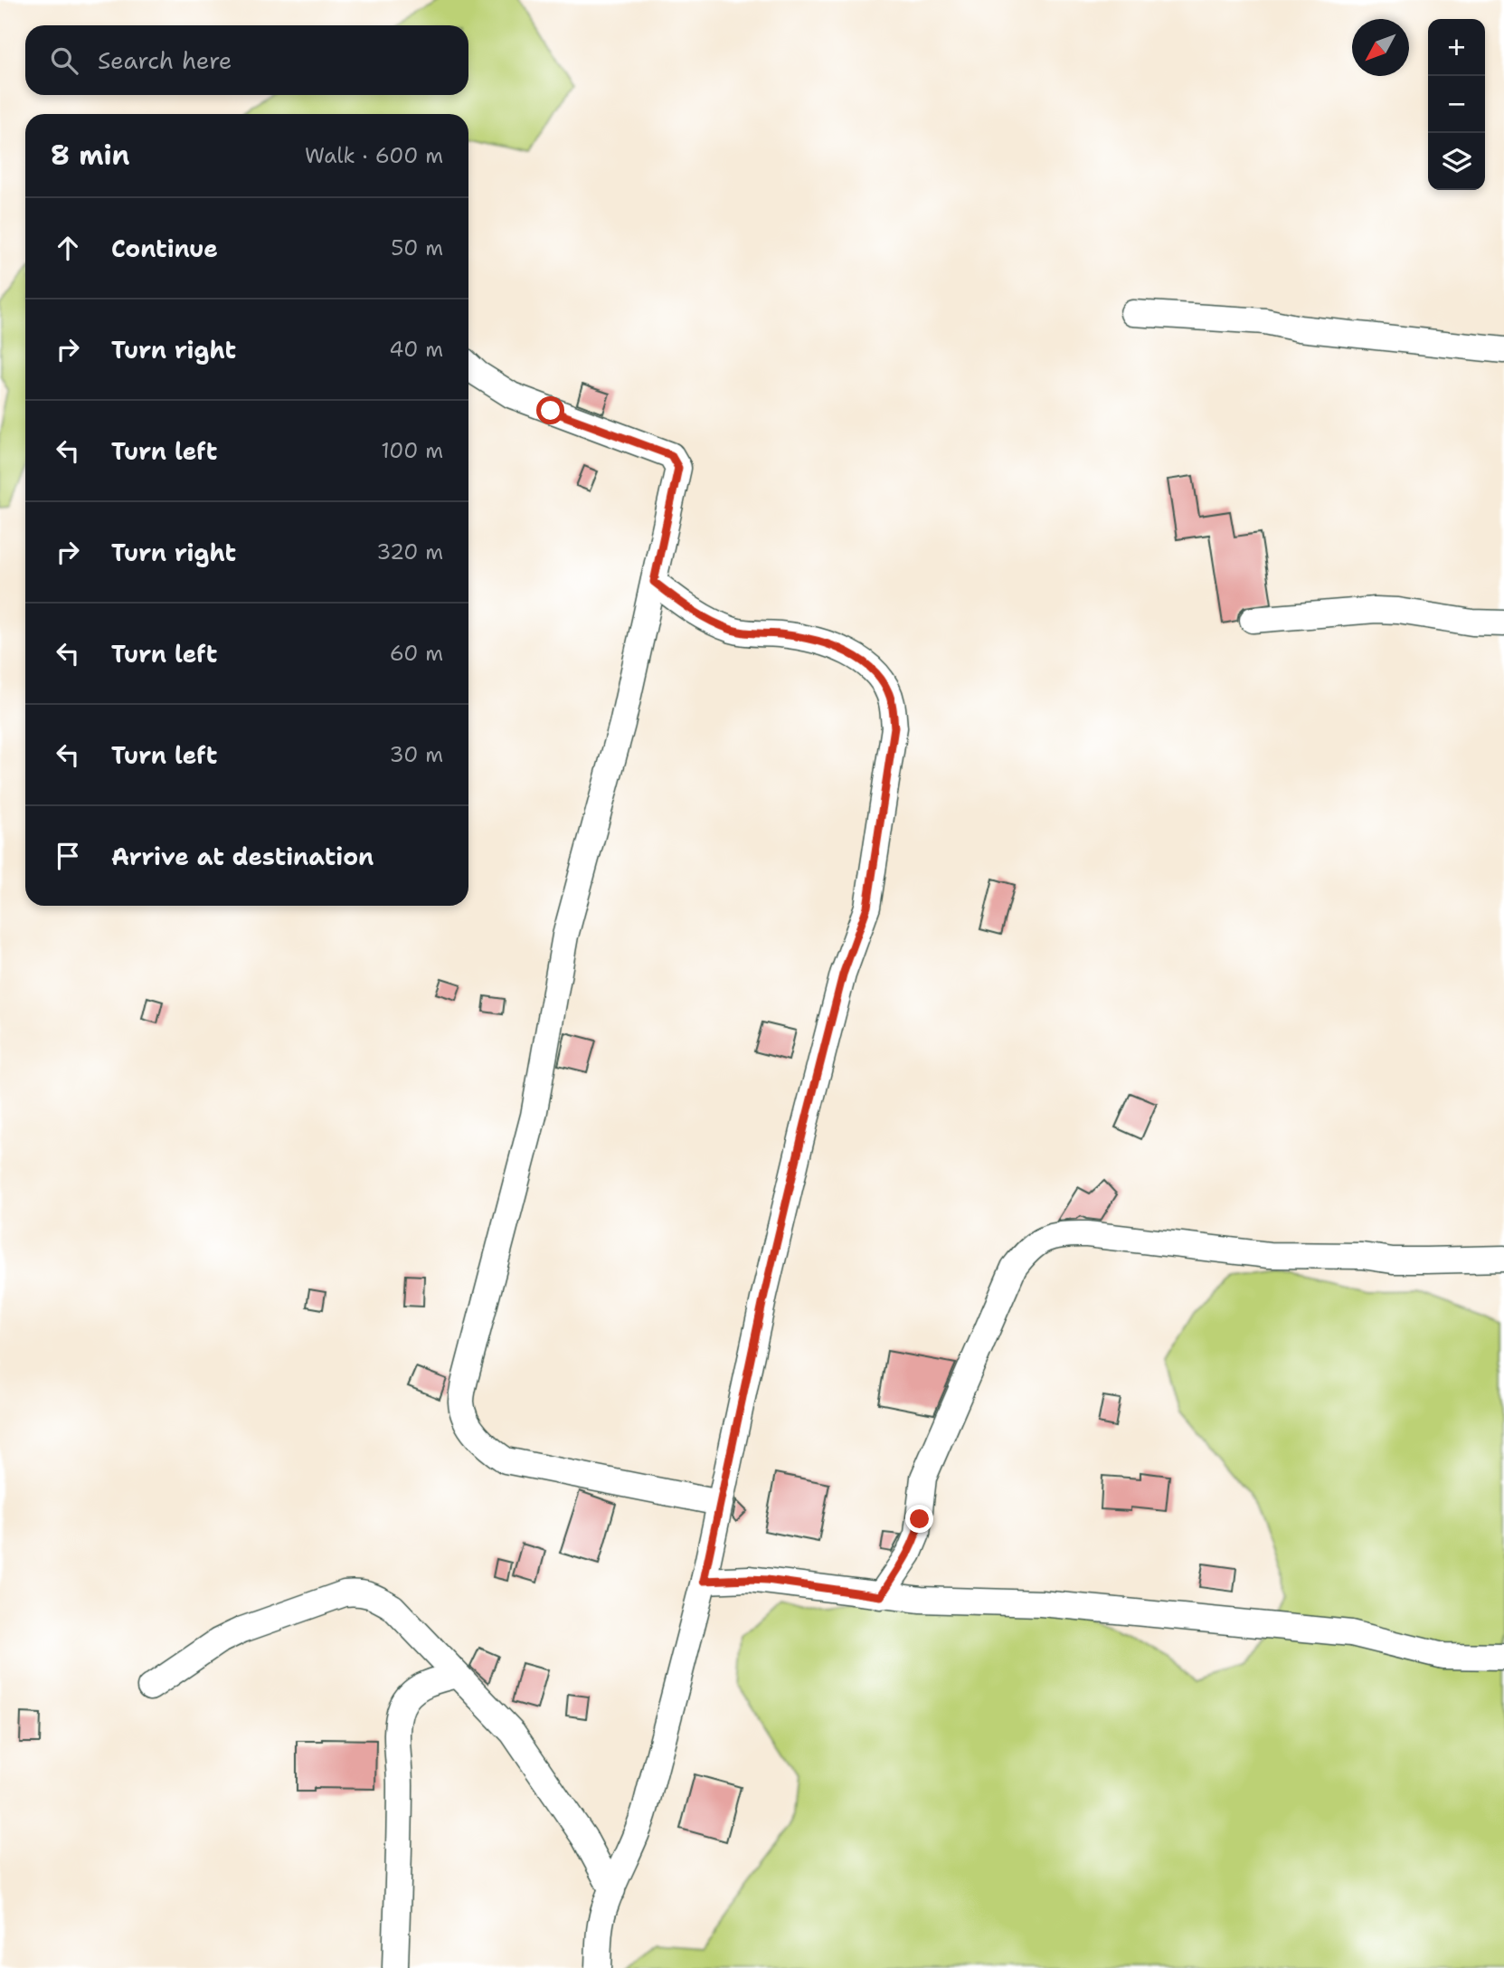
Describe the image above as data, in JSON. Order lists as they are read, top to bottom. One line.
{"north":"bottom left","page":{"map_buttons":["+","−"],"search":"Search here","heading":["8 min","Walk · 600 m"],"list":[["Continue","50 m"],["Turn right","40 m"],["Turn left","100 m"],["Turn right","320 m"],["Turn left","60 m"],["Turn left","30 m"],"Arrive at destination"]}}
